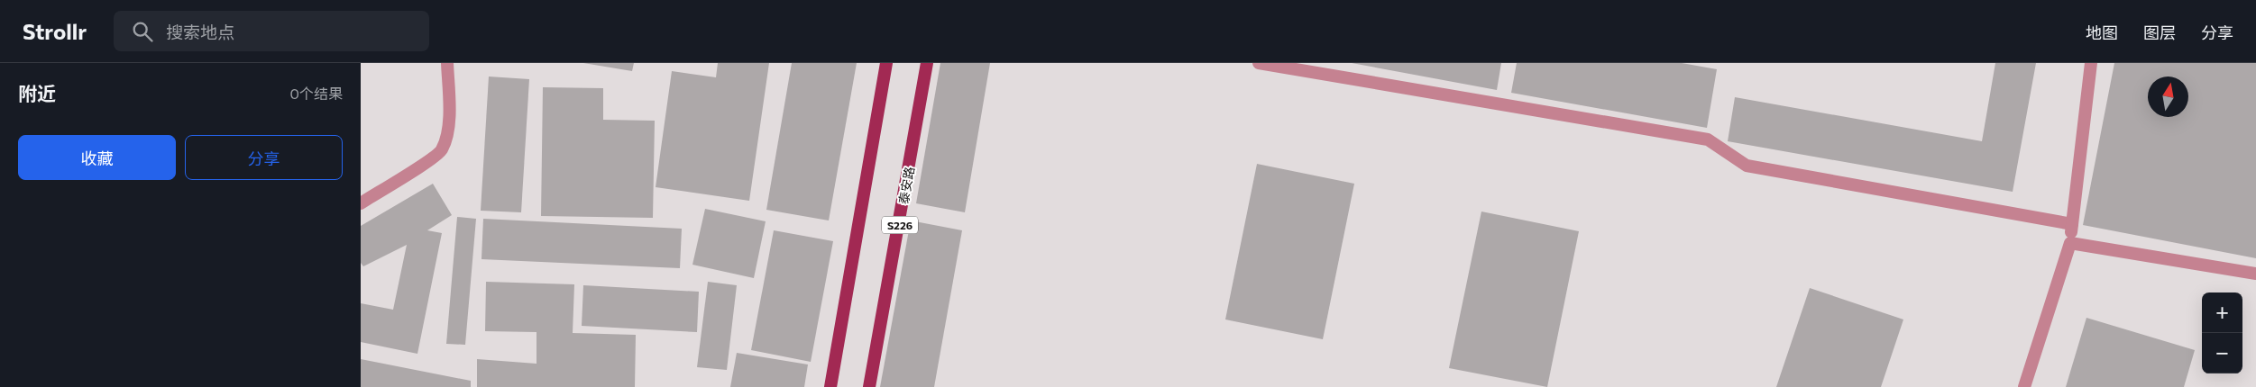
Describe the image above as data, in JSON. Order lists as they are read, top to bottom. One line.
{"streets":{"main road":["泰安路","S226"]},"north":"top","page":{"header":"Strollr","search":"搜索地点","nav":["地图","图层","分享"],"heading":["附近","0个结果"],"buttons":["收藏","分享"],"map_buttons":["+","−"]}}
